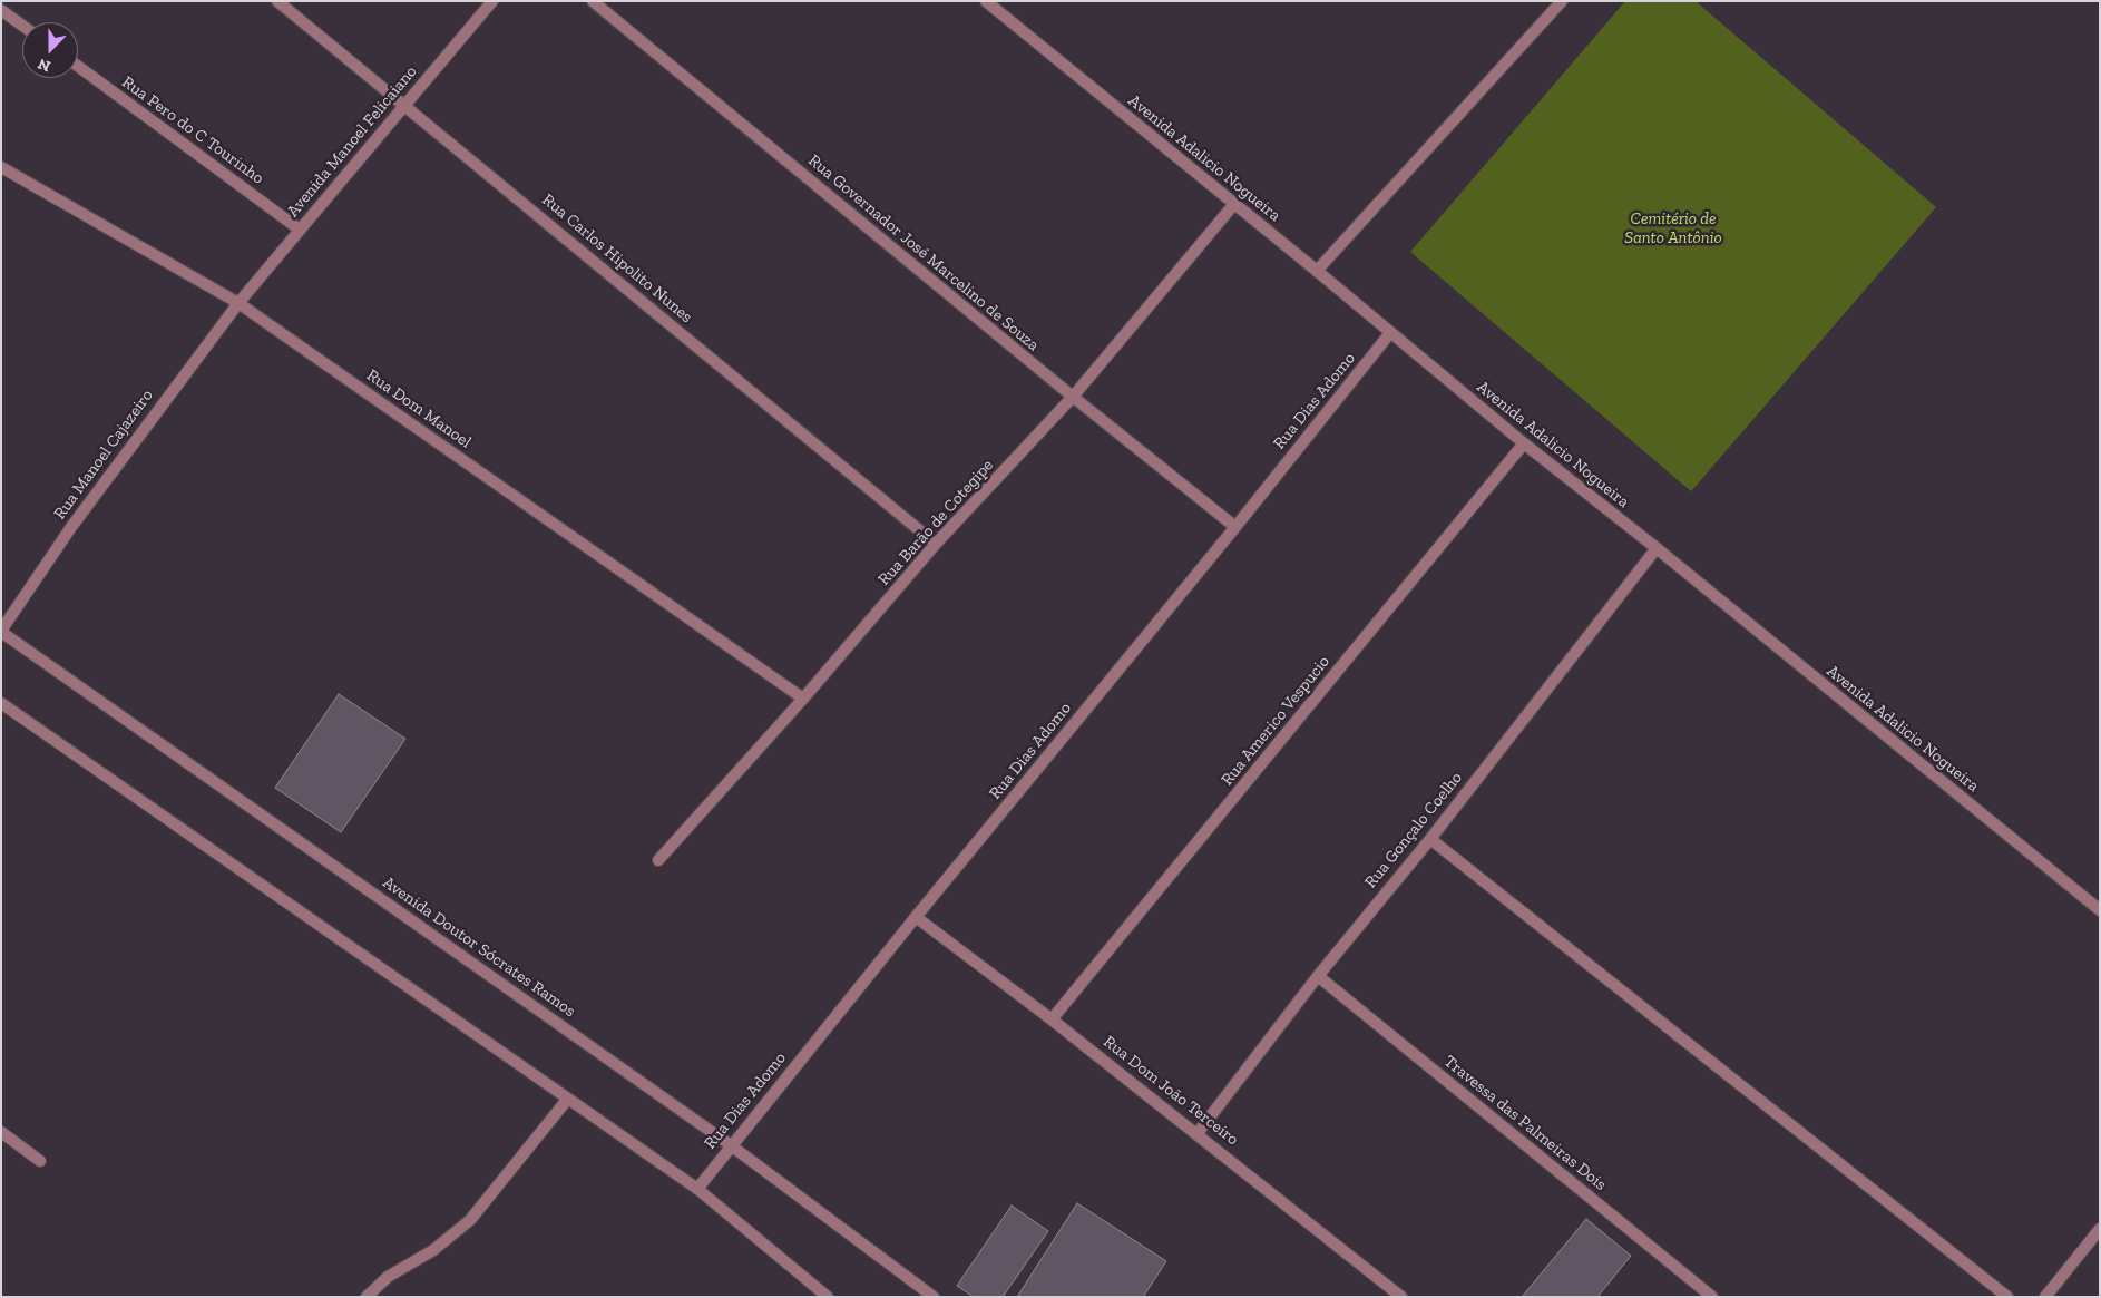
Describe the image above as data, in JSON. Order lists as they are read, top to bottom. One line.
{"streets":{"street":["Rua Pero do C Tourinho","Avenida Manoel Felicaiano","Avenida Adalicio Nogueira","Rua Governador José Marcelino de Souza","Rua Carlos Hipolito Nunes","Rua Dias Adomo","Rua Dom Manoel","Rua Manoel Cajazeiro","Rua Barão de Cotegipe","Rua Americo Vespucio","Rua Gonçalo Coelho","Avenida Doutor Sócrates Ramos","Rua Dom João Terceiro","Travessa das Palmeiras Dois"]},"crossings":[["Rua Pero do C Tourinho","Avenida Manoel Felicaiano"],["Avenida Manoel Felicaiano","Rua Carlos Hipolito Nunes"],["Avenida Manoel Felicaiano","Rua Dom Manoel"],["Avenida Manoel Felicaiano","Rua Manoel Cajazeiro"],["Avenida Adalicio Nogueira","Rua Dias Adomo"],["Avenida Adalicio Nogueira","Rua Barão de Cotegipe"],["Avenida Adalicio Nogueira","Rua Americo Vespucio"],["Avenida Adalicio Nogueira","Rua Gonçalo Coelho"],["Rua Governador José Marcelino de Souza","Rua Dias Adomo"],["Rua Governador José Marcelino de Souza","Rua Barão de Cotegipe"],["Rua Carlos Hipolito Nunes","Rua Barão de Cotegipe"],["Rua Dias Adomo","Avenida Doutor Sócrates Ramos"],["Rua Dias Adomo","Rua Dom João Terceiro"],["Rua Dom Manoel","Rua Manoel Cajazeiro"],["Rua Dom Manoel","Rua Barão de Cotegipe"],["Rua Manoel Cajazeiro","Avenida Doutor Sócrates Ramos"],["Rua Americo Vespucio","Rua Dom João Terceiro"],["Rua Gonçalo Coelho","Rua Dom João Terceiro"],["Rua Gonçalo Coelho","Travessa das Palmeiras Dois"]],"parks":["Cemitério de Santo Antônio"],"north":"bottom"}
